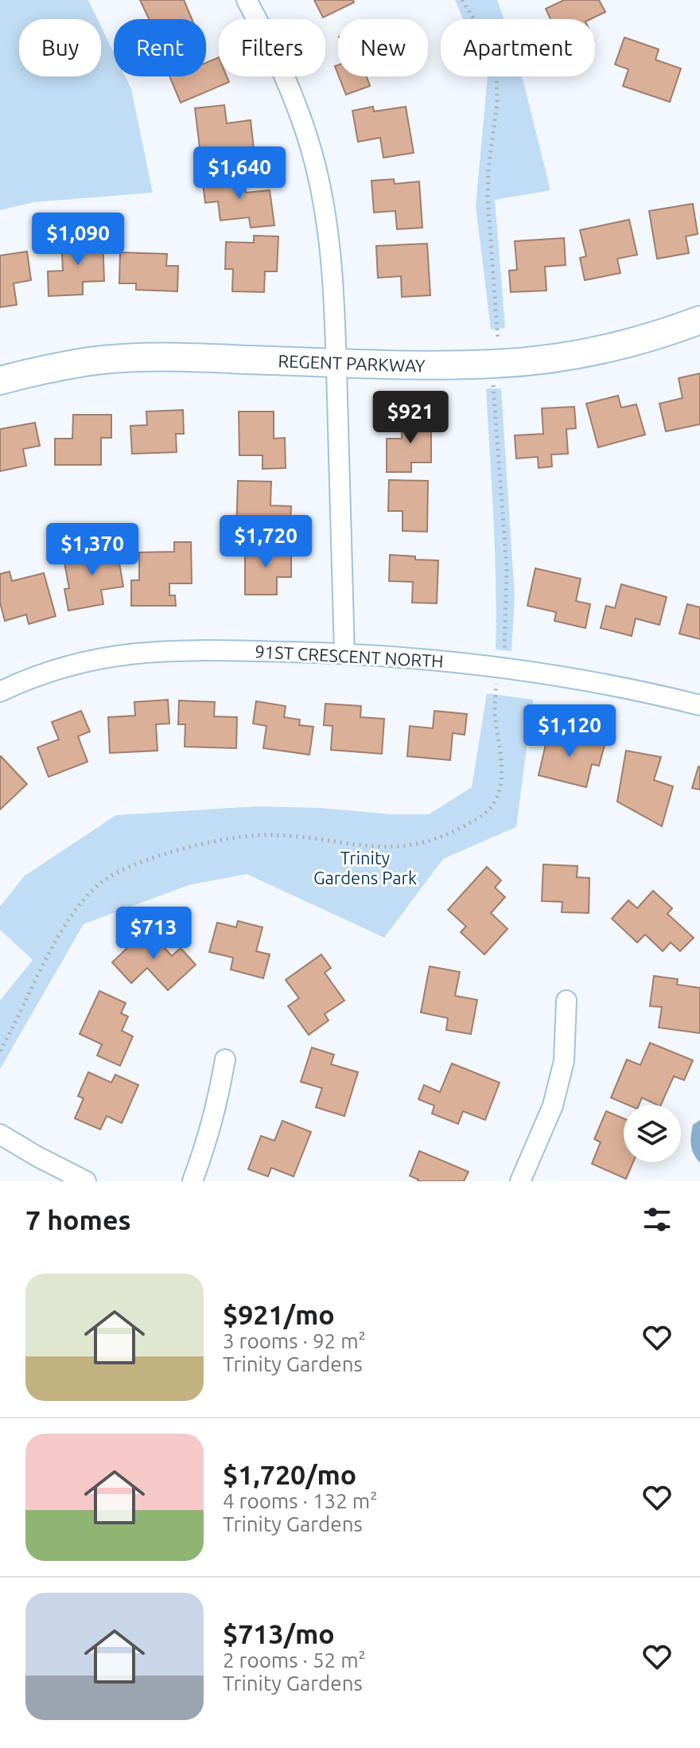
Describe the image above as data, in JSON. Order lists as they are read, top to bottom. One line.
{"streets":{"street":["REGENT PARKWAY","91ST CRESCENT NORTH"]},"parks":["Trinity Gardens Park"],"page":{"chip":["Buy","Rent","Filters","New","Apartment"],"price":["$1,640","$1,090","$921","$1,720","$1,370","$1,120","$713"],"heading":"7 homes","list":[{"name":"$921/mo","note":"3 rooms · 92 m² · Trinity Gardens"},{"name":"$1,720/mo","note":"4 rooms · 132 m² · Trinity Gardens"},{"name":"$713/mo","note":"2 rooms · 52 m² · Trinity Gardens"}]}}
